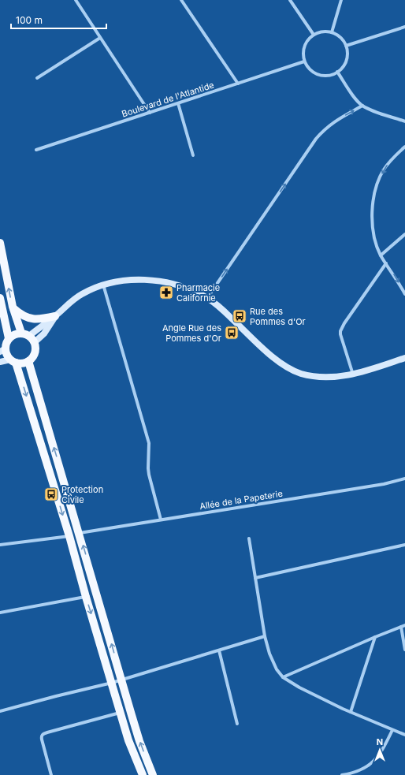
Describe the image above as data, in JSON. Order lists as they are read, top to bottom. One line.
{"streets":{"street":["Boulevard de l'Atlantide","Allée de la Papeterie"]},"places":{"pharmacy":["Pharmacie Californie"],"bus stop":["Rue des Pommes d'Or","Angle Rue des Pommes d'Or","Protection Civile"]},"scale_bar":"100 m","north":"top"}
